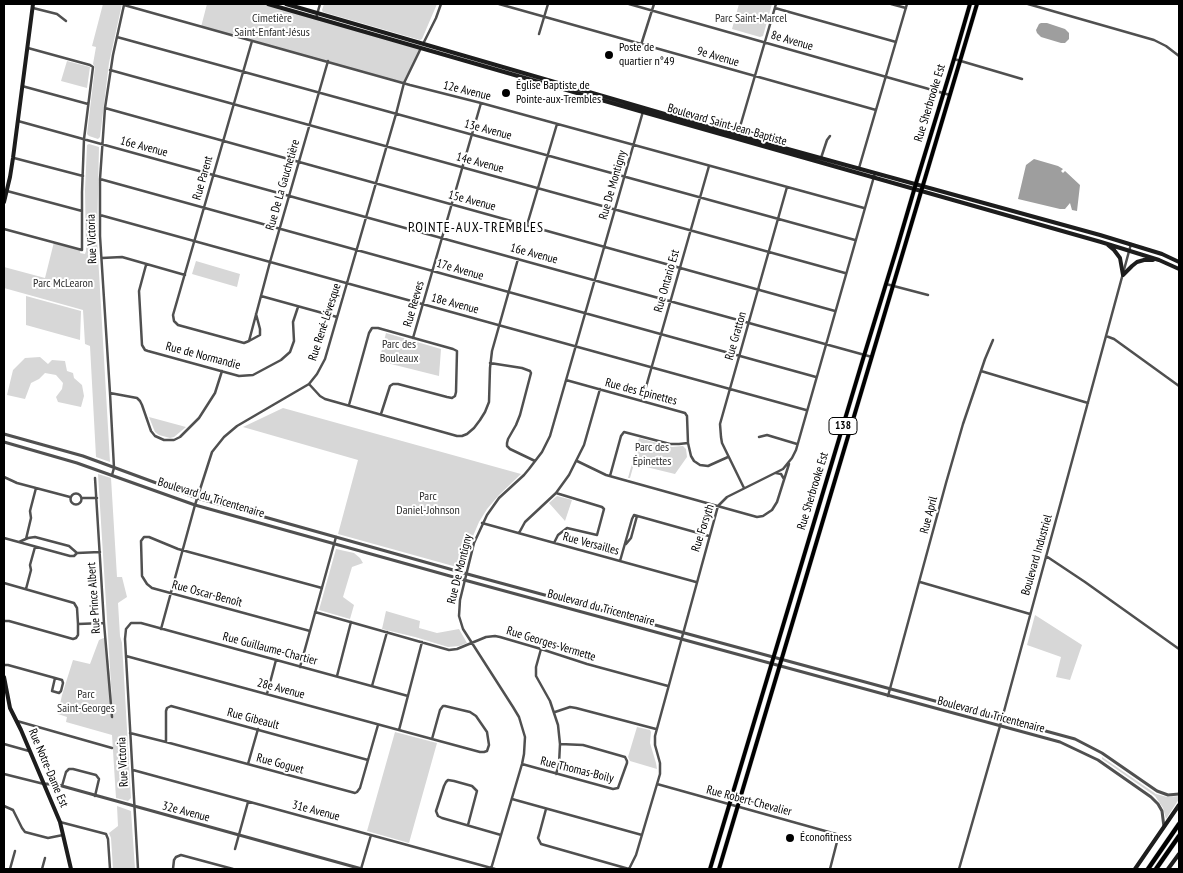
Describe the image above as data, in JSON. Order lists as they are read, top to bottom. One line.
{"streets":{"main road":["Rue Sherbrooke Est","Boulevard Saint-Jean-Baptiste","138","Rue Notre-Dame Est"],"street":["8e Avenue","9e Avenue","12e Avenue","13e Avenue","16e Avenue","14e Avenue","Rue Parent","Rue De La Gauchetière","Rue De Montigny","15e Avenue","Rue Victoria","17e Avenue","Rue Ontario Est","Rue Reeves","18e Avenue","Rue René-Lévesque","Rue Gratton","Rue de Normandie","Rue des Épinettes","Boulevard du Tricentenaire","Rue April","Rue Forsyth","Rue Versailles","Boulevard Industriel","Rue Oscar-Benoît","Rue Prince Albert","Rue Georges-Vermette","Rue Guillaume-Chartier","28e Avenue","Rue Gibeault","Rue Goguet","Rue Thomas-Boily","Rue Robert-Chevalier","31e Avenue","32e Avenue"]},"crossings":[["8e Avenue","Rue Sherbrooke Est"],["12e Avenue","Rue Parent"],["12e Avenue","Rue De La Gauchetière"],["12e Avenue","Rue De Montigny"],["12e Avenue","Rue Victoria"],["12e Avenue","Rue Ontario Est"],["12e Avenue","Rue Reeves"],["12e Avenue","Rue René-Lévesque"],["12e Avenue","Rue Gratton"],["Rue Sherbrooke Est","Boulevard Saint-Jean-Baptiste"],["Rue Sherbrooke Est","16e Avenue"],["Rue Sherbrooke Est","Boulevard du Tricentenaire"],["Rue Sherbrooke Est","Rue Robert-Chevalier"],["Boulevard Saint-Jean-Baptiste","Rue De Montigny"],["Boulevard Saint-Jean-Baptiste","Rue René-Lévesque"],["Boulevard Saint-Jean-Baptiste","Boulevard Industriel"],["13e Avenue","Rue Parent"],["13e Avenue","Rue De La Gauchetière"],["13e Avenue","Rue De Montigny"],["13e Avenue","Rue Victoria"],["13e Avenue","Rue Ontario Est"],["13e Avenue","Rue Reeves"],["13e Avenue","Rue René-Lévesque"],["13e Avenue","Rue Gratton"],["16e Avenue","Rue Parent"],["16e Avenue","Rue De La Gauchetière"],["16e Avenue","Rue De Montigny"],["16e Avenue","Rue Victoria"],["16e Avenue","Rue Ontario Est"],["16e Avenue","Rue Reeves"],["16e Avenue","Rue René-Lévesque"],["16e Avenue","Rue Gratton"],["14e Avenue","Rue Parent"],["14e Avenue","Rue De La Gauchetière"],["14e Avenue","Rue De Montigny"],["14e Avenue","Rue Victoria"],["14e Avenue","Rue Ontario Est"],["14e Avenue","Rue Reeves"],["14e Avenue","Rue René-Lévesque"],["14e Avenue","Rue Gratton"],["Rue Parent","Rue De La Gauchetière"],["Rue Parent","15e Avenue"],["Rue Parent","17e Avenue"],["Rue Parent","18e Avenue"],["Rue De La Gauchetière","15e Avenue"],["Rue De La Gauchetière","17e Avenue"],["Rue De La Gauchetière","18e Avenue"],["Rue De Montigny","15e Avenue"],["Rue De Montigny","17e Avenue"],["Rue De Montigny","18e Avenue"],["Rue De Montigny","Rue des Épinettes"],["Rue De Montigny","Boulevard du Tricentenaire"],["Rue De Montigny","Rue Versailles"],["Rue De Montigny","Rue Georges-Vermette"],["Rue De Montigny","Rue Thomas-Boily"],["Rue De Montigny","31e Avenue"],["15e Avenue","Rue Victoria"],["15e Avenue","Rue Ontario Est"],["15e Avenue","Rue Reeves"],["15e Avenue","Rue René-Lévesque"],["15e Avenue","Rue Gratton"],["Rue Victoria","17e Avenue"],["Rue Victoria","18e Avenue"],["Rue Victoria","Boulevard du Tricentenaire"],["Rue Victoria","Rue Guillaume-Chartier"],["Rue Victoria","28e Avenue"],["Rue Victoria","Rue Goguet"],["Rue Victoria","31e Avenue"],["Rue Victoria","32e Avenue"],["17e Avenue","Rue Ontario Est"],["17e Avenue","Rue Reeves"],["17e Avenue","Rue René-Lévesque"],["17e Avenue","Rue Gratton"],["Rue Ontario Est","18e Avenue"],["Rue Ontario Est","Rue des Épinettes"],["Rue Reeves","18e Avenue"],["18e Avenue","Rue René-Lévesque"],["18e Avenue","Rue Gratton"],["Rue René-Lévesque","Boulevard du Tricentenaire"],["Rue René-Lévesque","Rue Oscar-Benoît"],["Rue René-Lévesque","Rue Guillaume-Chartier"],["Rue Gratton","Rue des Épinettes"],["Rue Gratton","Rue Forsyth"],["Boulevard du Tricentenaire","Rue April"],["Boulevard du Tricentenaire","Rue Forsyth"],["Boulevard du Tricentenaire","Boulevard Industriel"],["Rue Forsyth","Rue Versailles"],["Rue Forsyth","Rue Georges-Vermette"],["Rue Forsyth","Rue Robert-Chevalier"],["28e Avenue","Rue Goguet"],["Rue Gibeault","Rue Goguet"],["Rue Notre-Dame Est","32e Avenue"]],"districts":["POINTE-AUX-TREMBLES"],"parks":["Cimetière Saint-Enfant-Jésus","Parc Saint-Marcel","Parc McLearon","Parc des Bouleaux","Parc des Épinettes","Parc Daniel-Johnson","Parc Saint-Georges"],"places":["Poste de quartier n°49","Église Baptiste de Pointe-aux-Trembles","Éconofitness"]}
